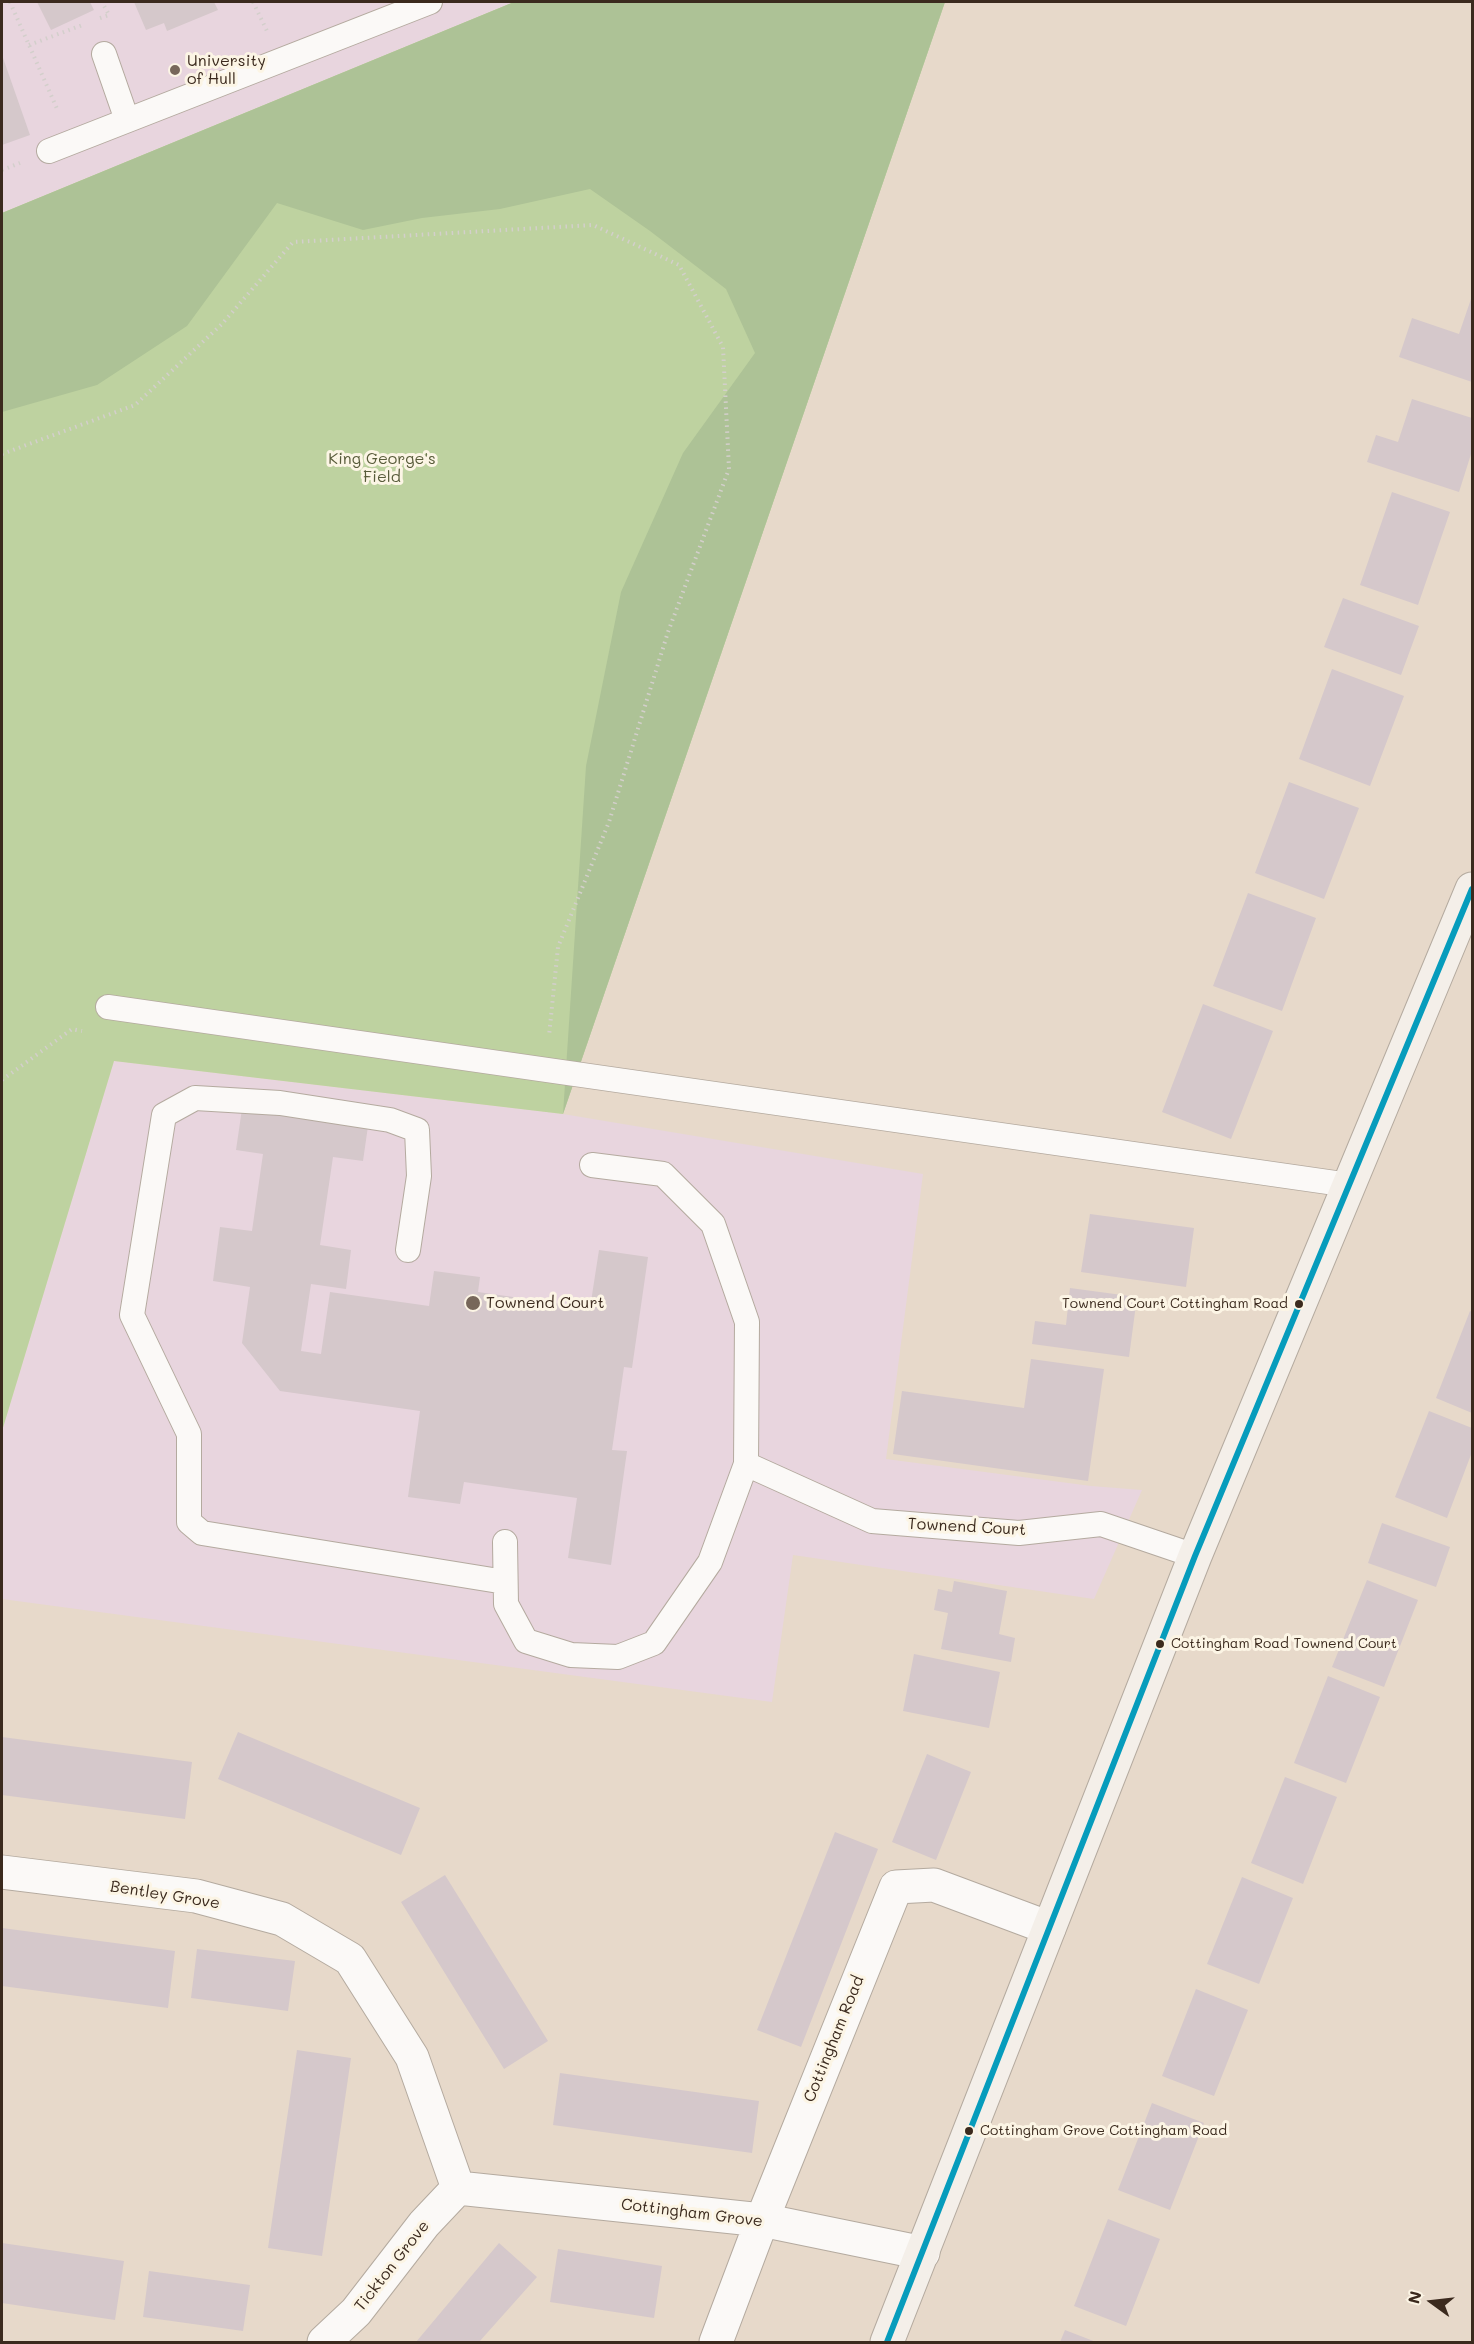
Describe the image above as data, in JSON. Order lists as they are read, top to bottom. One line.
{"streets":{"street":["Bentley Grove","Cottingham Road","Cottingham Grove","Tickton Grove"],"lane":["Townend Court"]},"crossings":[["Bentley Grove","Cottingham Grove"],["Bentley Grove","Tickton Grove"],["Cottingham Road","Cottingham Grove"],["Cottingham Grove","Tickton Grove"]],"parks":["King George's Field"],"places":["University of Hull","Townend Court","Townend Court Cottingham Road","Cottingham Road Townend Court","Cottingham Grove Cottingham Road"],"north":"left"}
